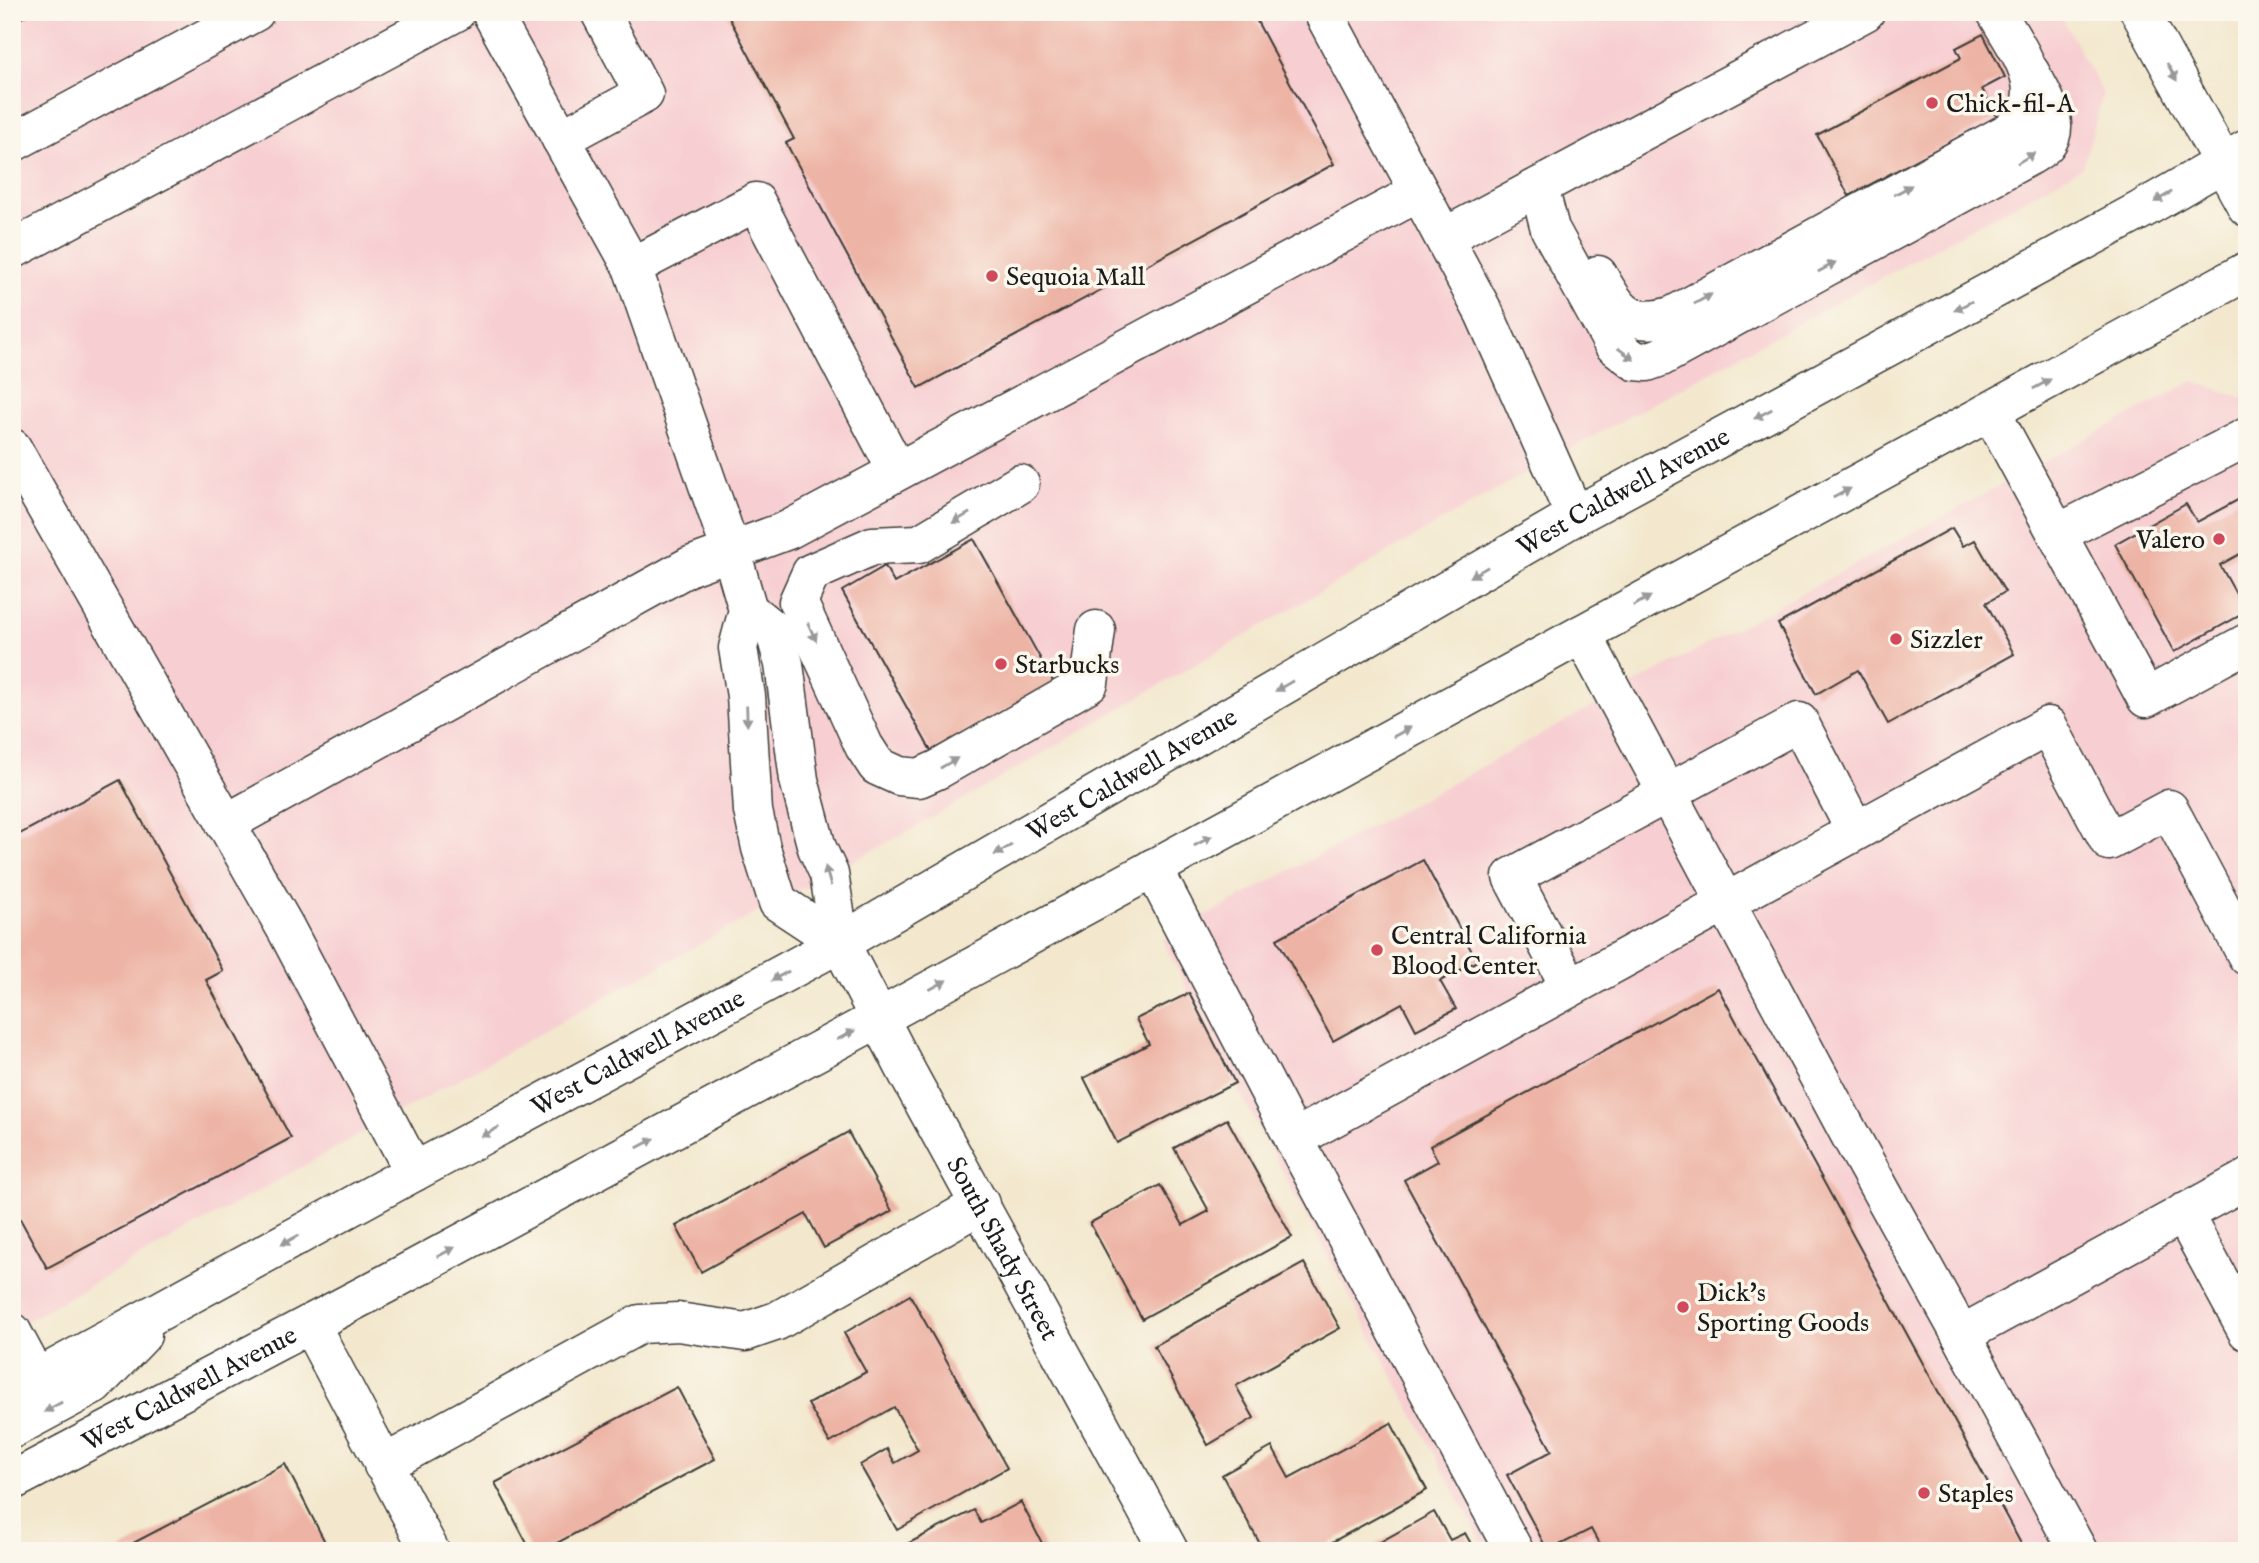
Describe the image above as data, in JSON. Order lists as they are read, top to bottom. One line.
{"streets":{"main road":["West Caldwell Avenue","South Shady Street"]},"crossings":[["West Caldwell Avenue","South Shady Street"]],"places":["Chick-fil-A","Sequoia Mall","Valero","Sizzler","Starbucks","Central California Blood Center","Dick's Sporting Goods","Staples"]}
